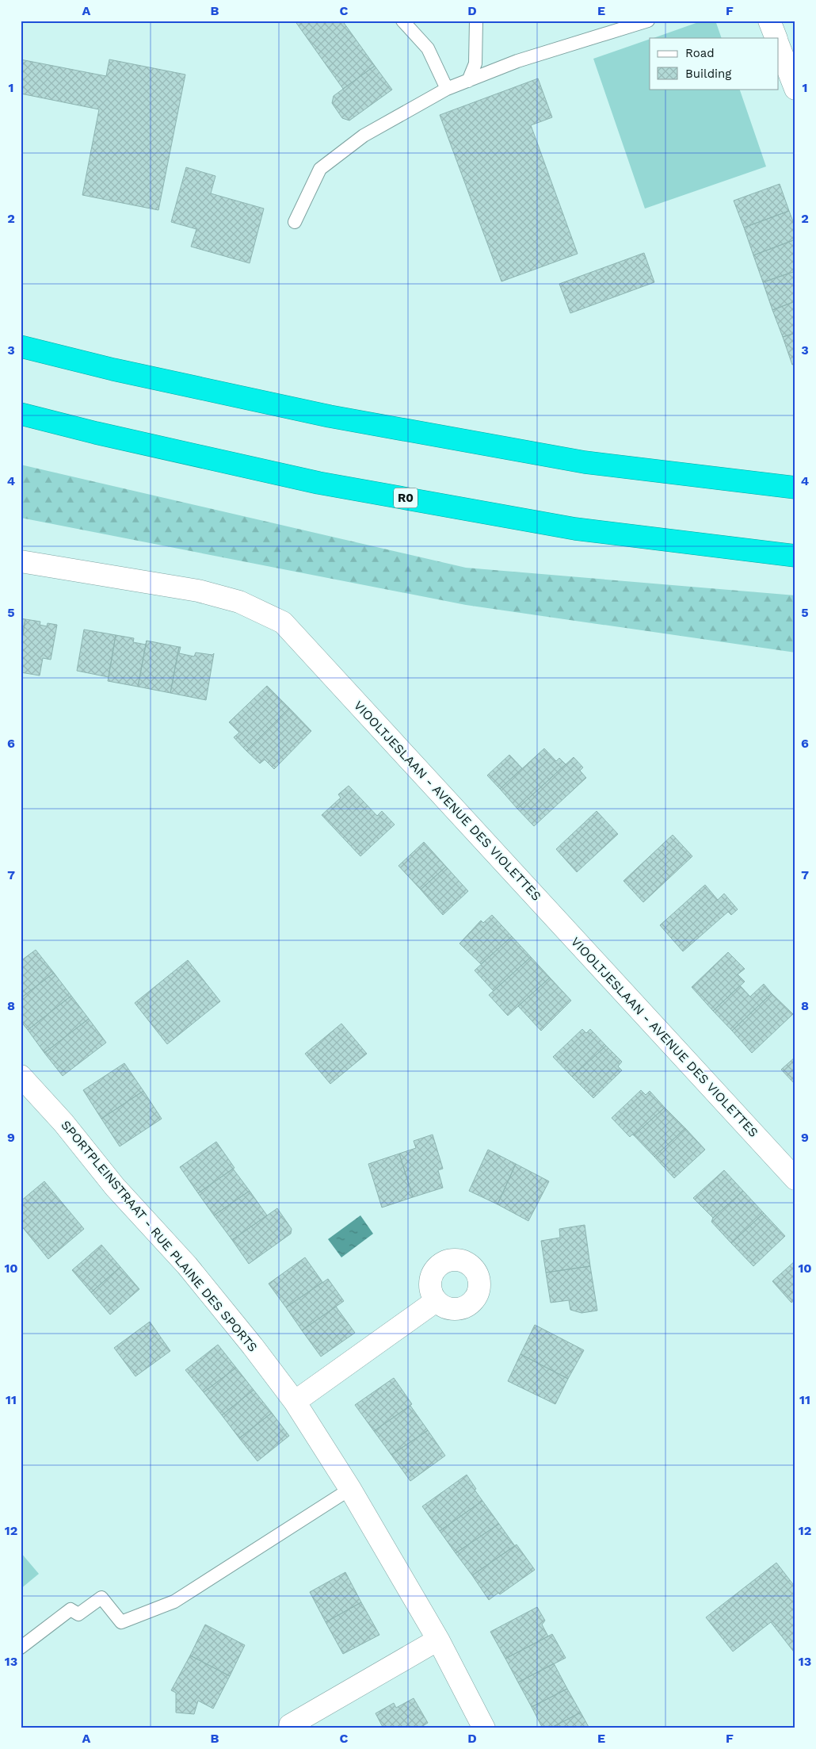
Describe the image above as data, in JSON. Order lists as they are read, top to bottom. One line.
{"streets":{"highway":["R0"],"street":["VIOOLTJESLAAN - AVENUE DES VIOLETTES","SPORTPLEINSTRAAT - RUE PLAINE DES SPORTS"]},"legend":["Road","Building"],"grid":{"columns":["A","B","C","D","E","F"],"rows":["1","2","3","4","5","6","7","8","9","10","11","12","13"]}}
